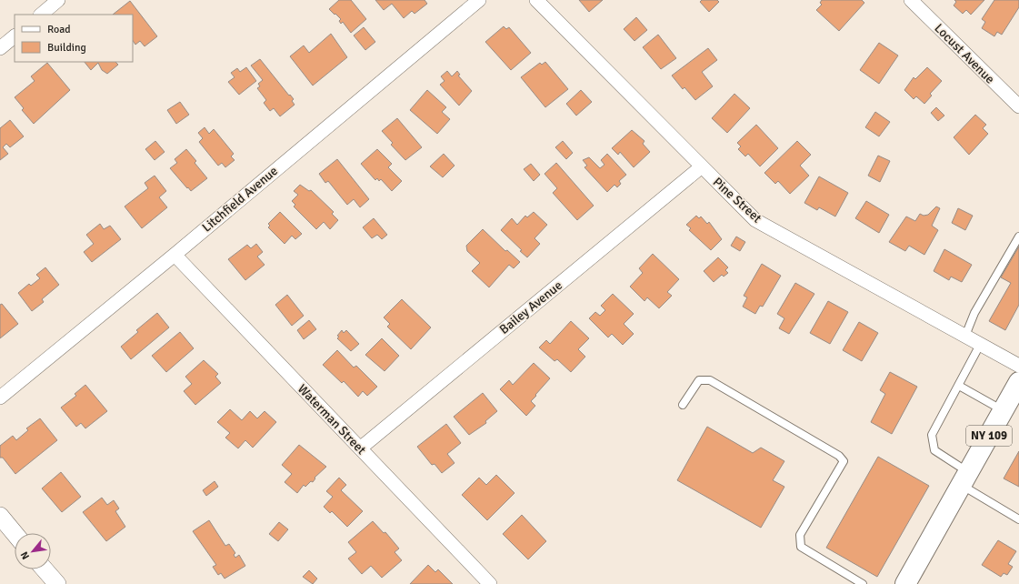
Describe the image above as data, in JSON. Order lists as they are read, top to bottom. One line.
{"streets":{"main road":["NY 109"],"street":["Locust Avenue","Litchfield Avenue","Pine Street","Bailey Avenue","Waterman Street"]},"crossings":[["Litchfield Avenue","Waterman Street"],["Pine Street","Bailey Avenue"],["Bailey Avenue","Waterman Street"]],"legend":["Road","Building"],"north":"bottom left"}
